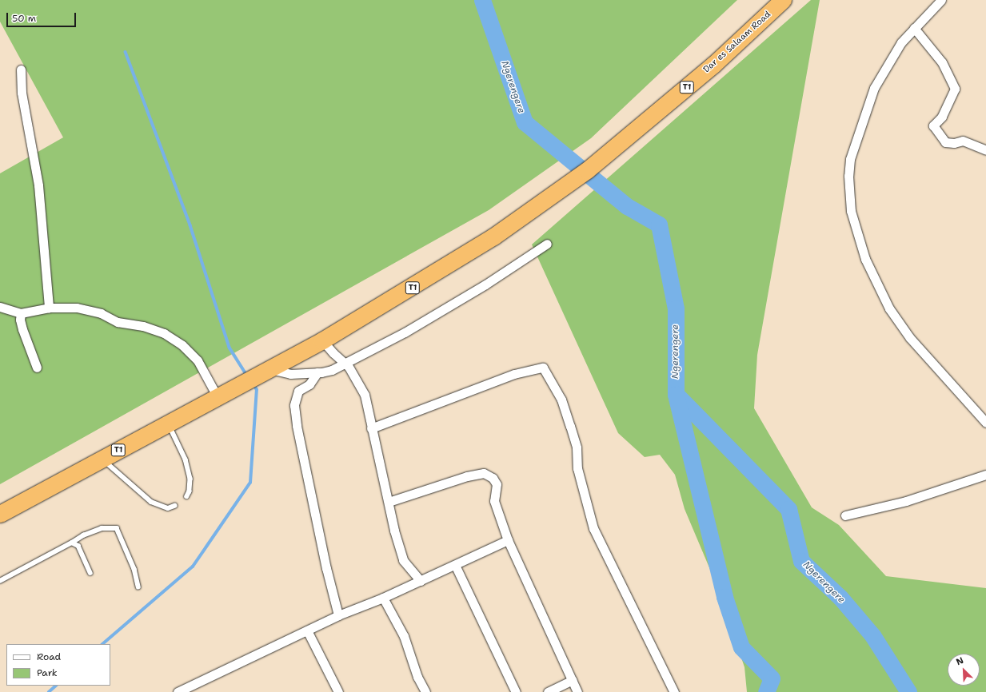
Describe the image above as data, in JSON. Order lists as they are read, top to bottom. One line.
{"streets":{"highway":["Dar es Salaam Road","T1"]},"crossings":[["Dar es Salaam Road","T1"]],"water":["Ngerengere"],"legend":["Road","Park"],"scale_bar":"50 m","north":"top left"}
